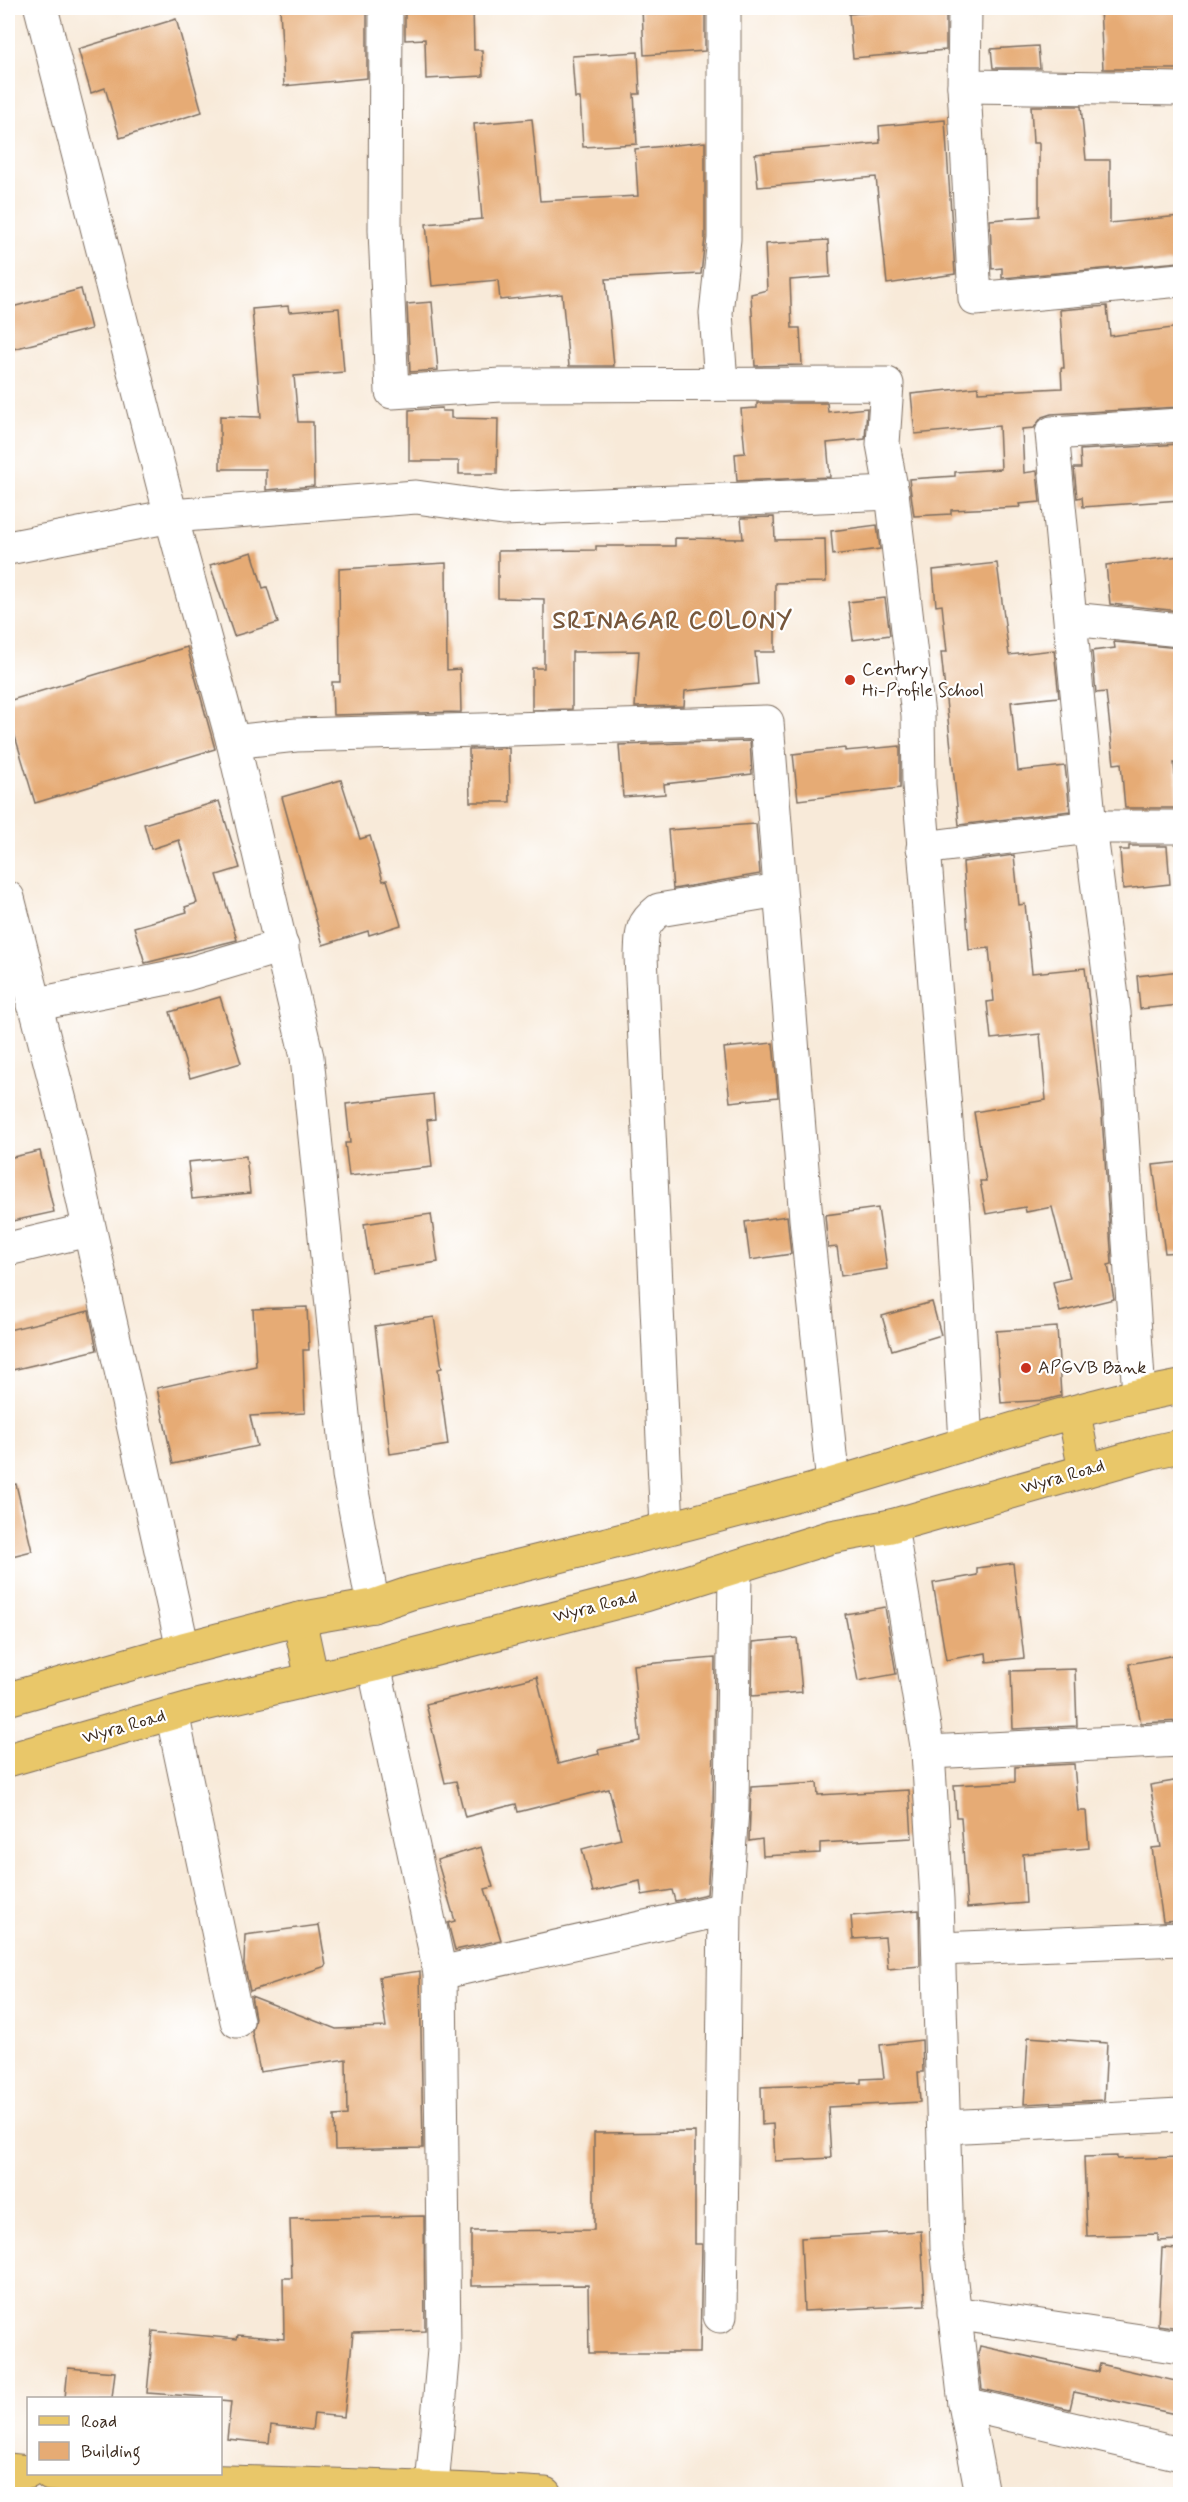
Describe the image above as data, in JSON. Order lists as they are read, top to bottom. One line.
{"streets":{"main road":["Wyra Road"]},"districts":["SRINAGAR COLONY"],"places":["Century Hi-Profile School","APGVB Bank"],"legend":["Road","Building"]}
